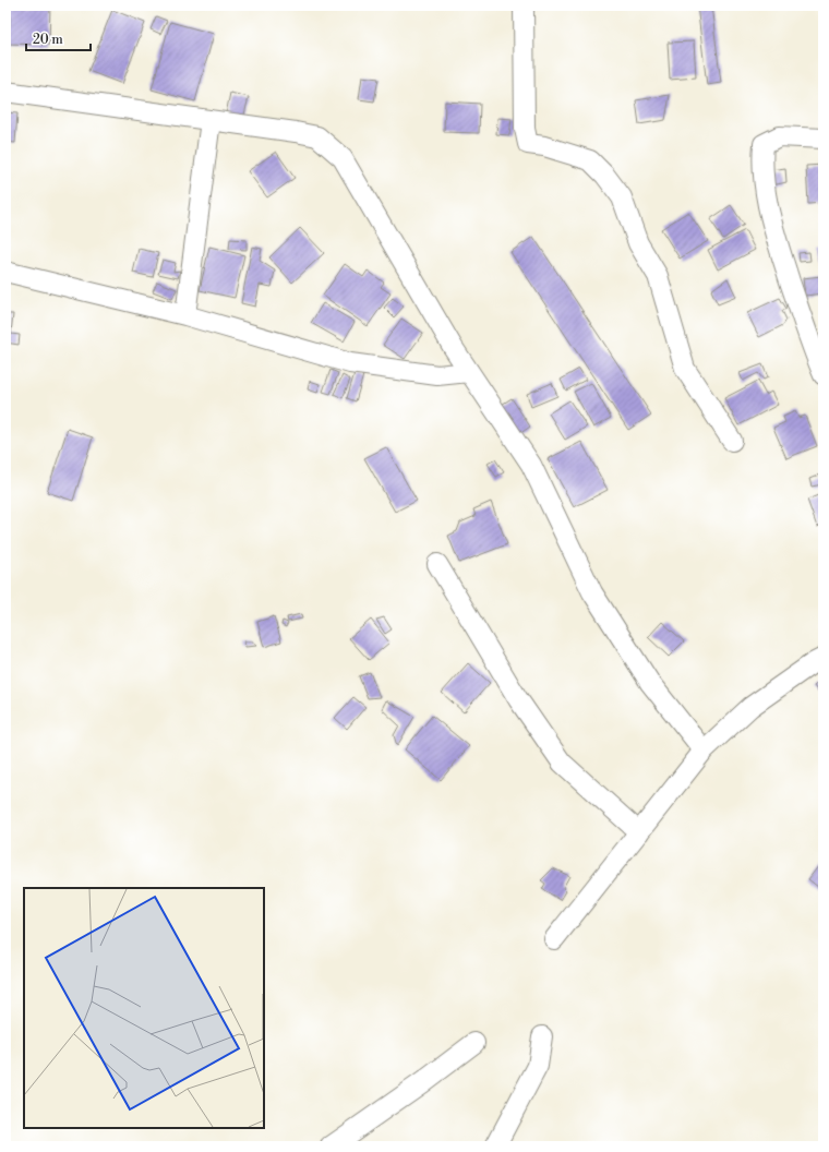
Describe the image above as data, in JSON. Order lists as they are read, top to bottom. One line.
{"scale_bar":"20 m"}
